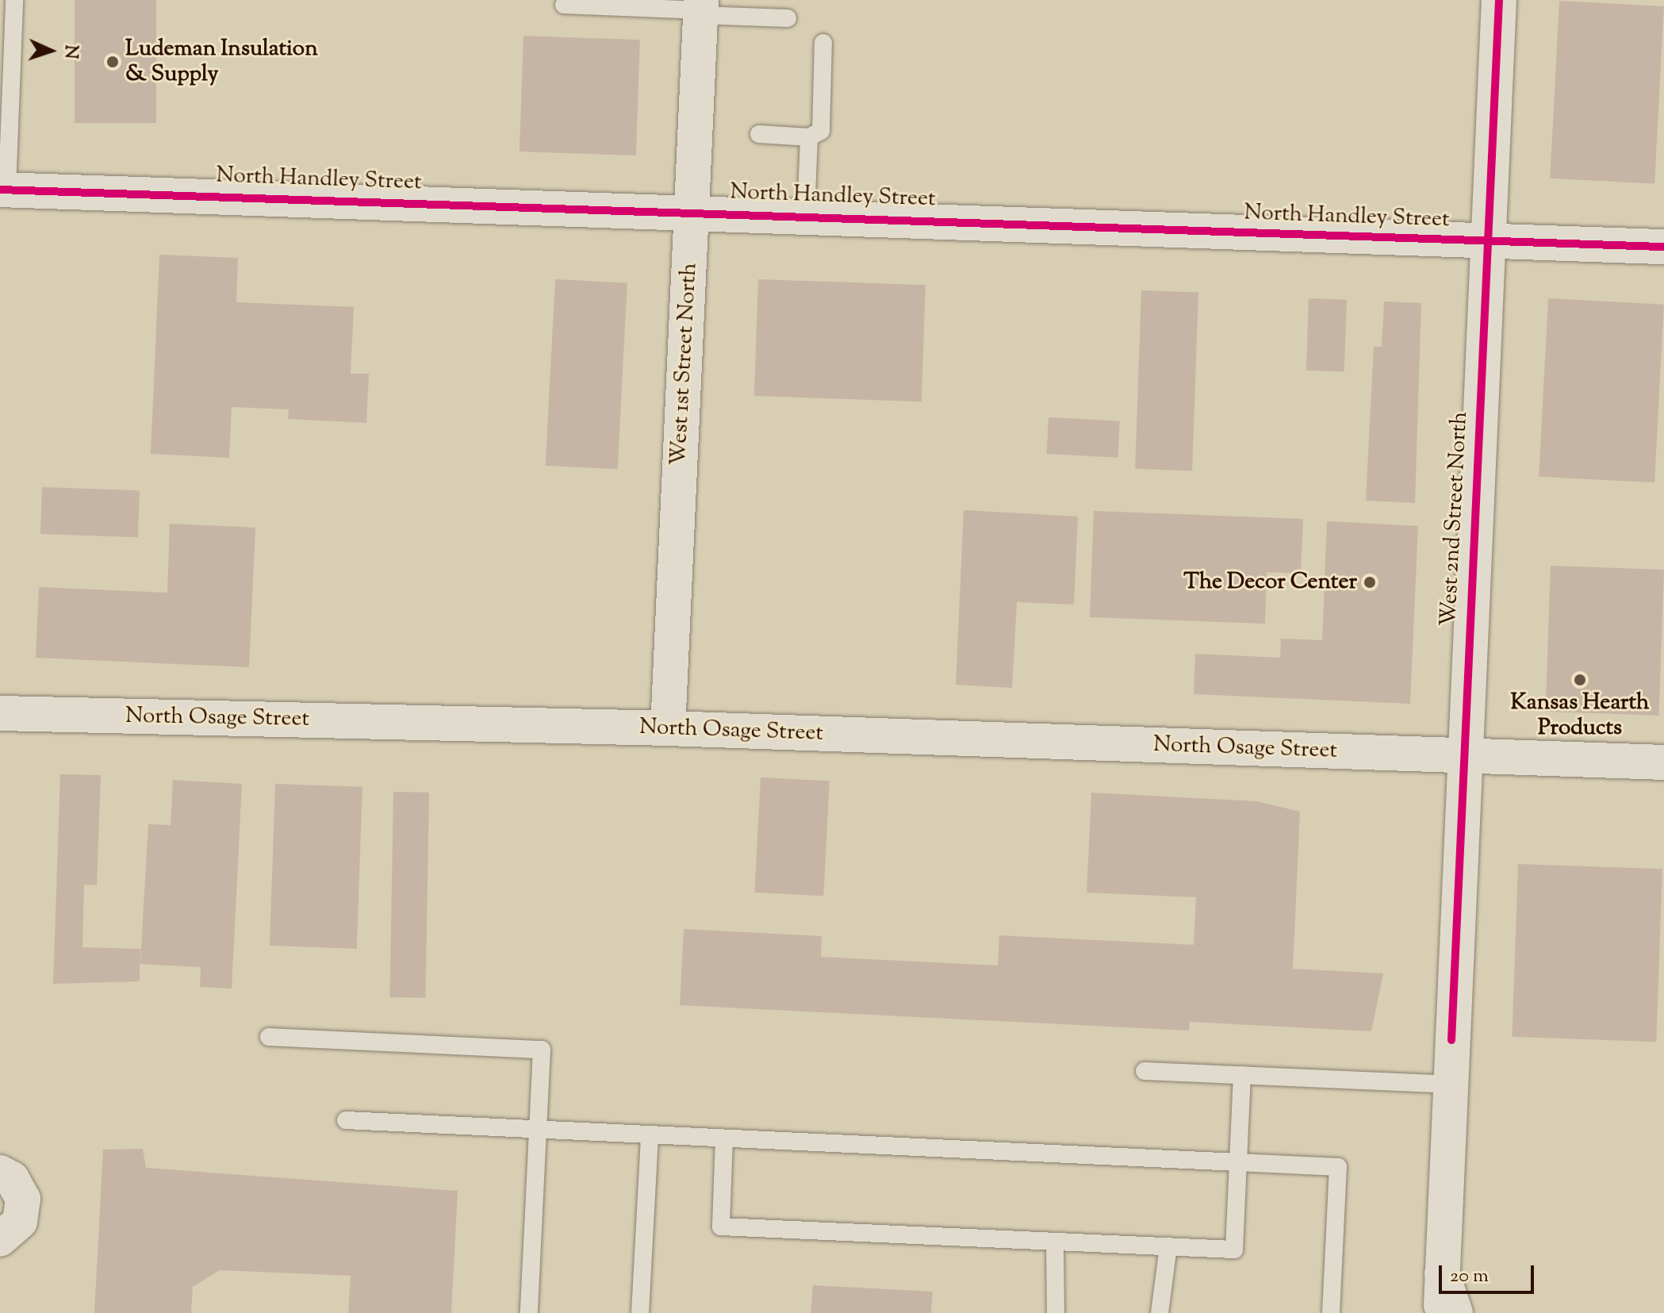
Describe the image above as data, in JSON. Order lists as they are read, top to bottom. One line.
{"streets":{"street":["North Handley Street","West 1st Street North","West 2nd Street North","North Osage Street"]},"crossings":[["North Handley Street","West 1st Street North"],["North Handley Street","West 2nd Street North"],["West 1st Street North","North Osage Street"],["West 2nd Street North","North Osage Street"]],"places":["Ludeman Insulation & Supply","The Decor Center","Kansas Hearth Products"],"scale_bar":"20 m","north":"right"}
